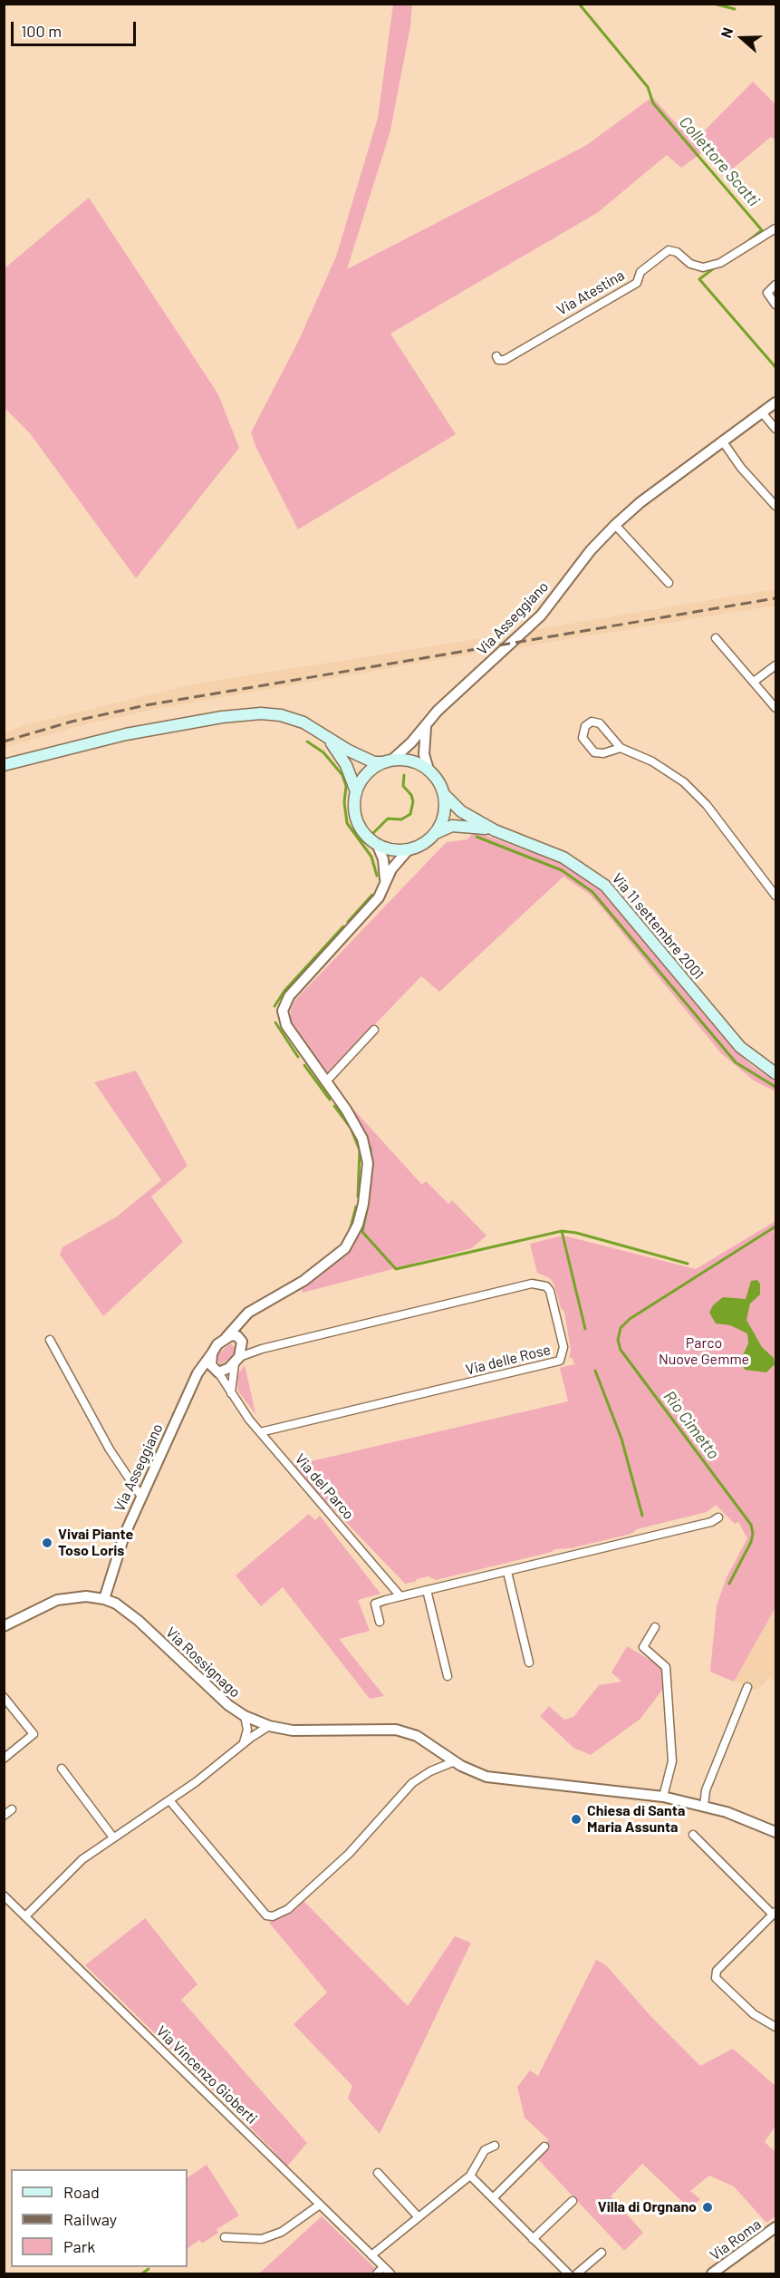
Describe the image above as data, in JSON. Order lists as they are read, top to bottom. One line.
{"streets":{"main road":["Via Asseggiano","Via 11 settembre 2001"],"street":["Via Atestina","Via delle Rose","Via del Parco","Via Rossignago","Via Vincenzo Gioberti","Via Roma"]},"crossings":[["Via Asseggiano","Via 11 settembre 2001"],["Via Asseggiano","Via delle Rose"],["Via Asseggiano","Via Rossignago"],["Via delle Rose","Via del Parco"]],"water":["Collettore Scatti","Rio Cimetto"],"parks":["Parco Nuove Gemme"],"places":["Vivai Piante Toso Loris","Chiesa di Santa Maria Assunta","Villa di Orgnano"],"legend":["Road","Railway","Park"],"scale_bar":"100 m","north":"left"}
